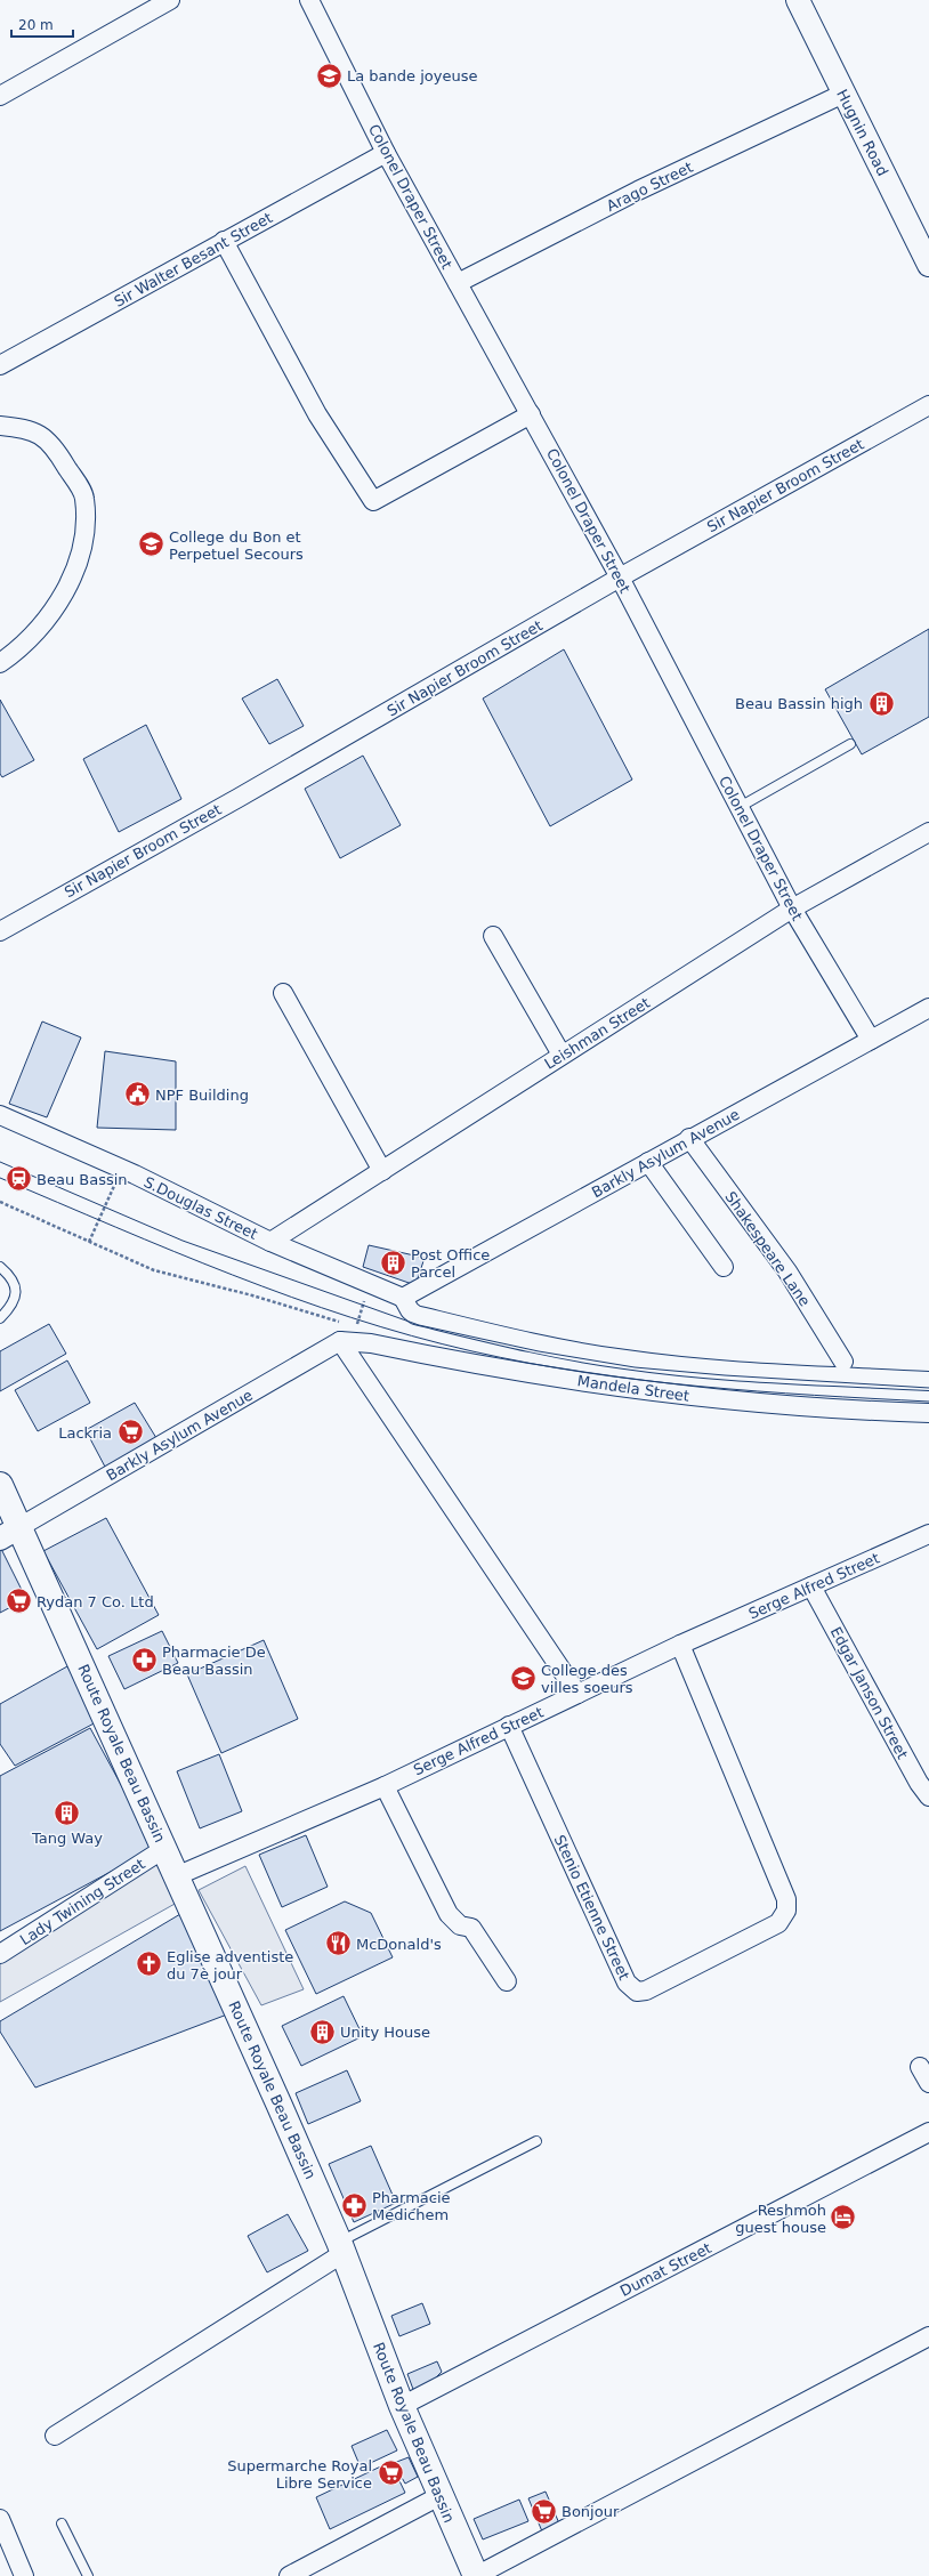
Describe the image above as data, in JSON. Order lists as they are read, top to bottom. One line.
{"streets":{"main road":["Route Royale Beau Bassin"],"street":["Hugnin Road","Arago Street","Colonel Draper Street","Sir Walter Besant Street","Sir Napier Broom Street","Leishman Street","Barkly Asylum Avenue","S.Douglas Street","Shakespeare Lane","Mandela Street","Serge Alfred Street","Edgar Janson Street","Lady Twining Street","Stenio Etienne Street","Dumat Street"]},"crossings":[["Hugnin Road","Arago Street"],["Arago Street","Colonel Draper Street"],["Colonel Draper Street","Sir Walter Besant Street"],["Colonel Draper Street","Sir Napier Broom Street"],["Colonel Draper Street","Leishman Street"],["Colonel Draper Street","Barkly Asylum Avenue"],["Leishman Street","S.Douglas Street"],["Barkly Asylum Avenue","S.Douglas Street"],["Barkly Asylum Avenue","Shakespeare Lane"],["Barkly Asylum Avenue","Mandela Street"],["Barkly Asylum Avenue","Route Royale Beau Bassin"],["Serge Alfred Street","Edgar Janson Street"],["Serge Alfred Street","Route Royale Beau Bassin"],["Serge Alfred Street","Stenio Etienne Street"],["Route Royale Beau Bassin","Lady Twining Street"],["Route Royale Beau Bassin","Dumat Street"]],"places":{"school or university":["La bande joyeuse","College du Bon et Perpetuel Secours","College des villes soeurs"],"building":["Beau Bassin high","Post Office Parcel","Tang Way","Unity House"],"public building":["NPF Building"],"station":["Beau Bassin"],"supermarket":["Lackria","Rydan 7 Co. Ltd","Supermarche Royal Libre Service","Bonjour"],"pharmacy":["Pharmacie De Beau Bassin","Pharmacie Medichem"],"restaurant":["McDonald's"],"church":["Eglise adventiste du 7è jour"],"hotel":["Reshmoh guest house"]},"scale_bar":"20 m"}
